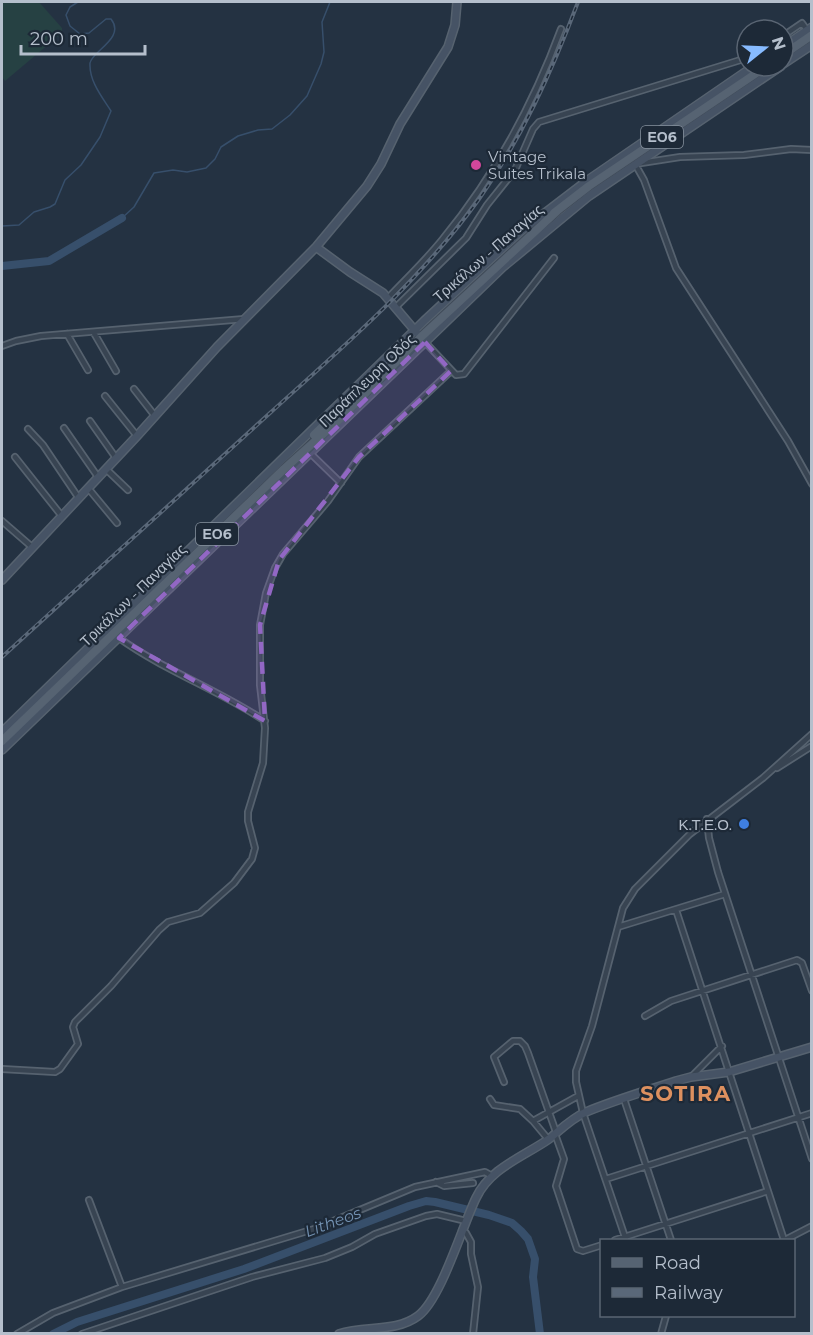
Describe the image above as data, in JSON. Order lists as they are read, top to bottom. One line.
{"streets":{"main road":["ΕΟ6","Τρικάλων - Παναγίας"],"street":["Παράπλευρη Οδός"]},"crossings":[["Τρικάλων - Παναγίας","Παράπλευρη Οδός"]],"districts":["SOTIRA"],"water":["Litheos"],"places":["Vintage Suites Trikala","Κ.Τ.Ε.Ο."],"legend":["Road","Railway"],"scale_bar":"200 m","north":"right"}
